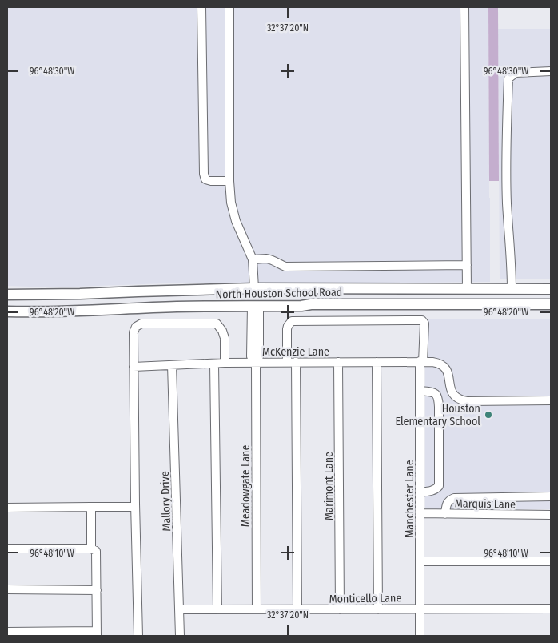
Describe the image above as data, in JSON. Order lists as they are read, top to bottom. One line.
{"streets":{"main road":["North Houston School Road"],"street":["McKenzie Lane","Meadowgate Lane","Marimont Lane","Manchester Lane","Mallory Drive","Marquis Lane","Monticello Lane"]},"crossings":[["North Houston School Road","Meadowgate Lane"],["McKenzie Lane","Meadowgate Lane"],["McKenzie Lane","Marimont Lane"],["McKenzie Lane","Manchester Lane"],["McKenzie Lane","Mallory Drive"],["Meadowgate Lane","Monticello Lane"],["Marimont Lane","Monticello Lane"],["Manchester Lane","Marquis Lane"],["Manchester Lane","Monticello Lane"],["Mallory Drive","Monticello Lane"]],"places":["Houston Elementary School"],"coordinates":["32°37'20\"N","96°48'30\"W","96°48'20\"W","96°48'10\"W"]}
